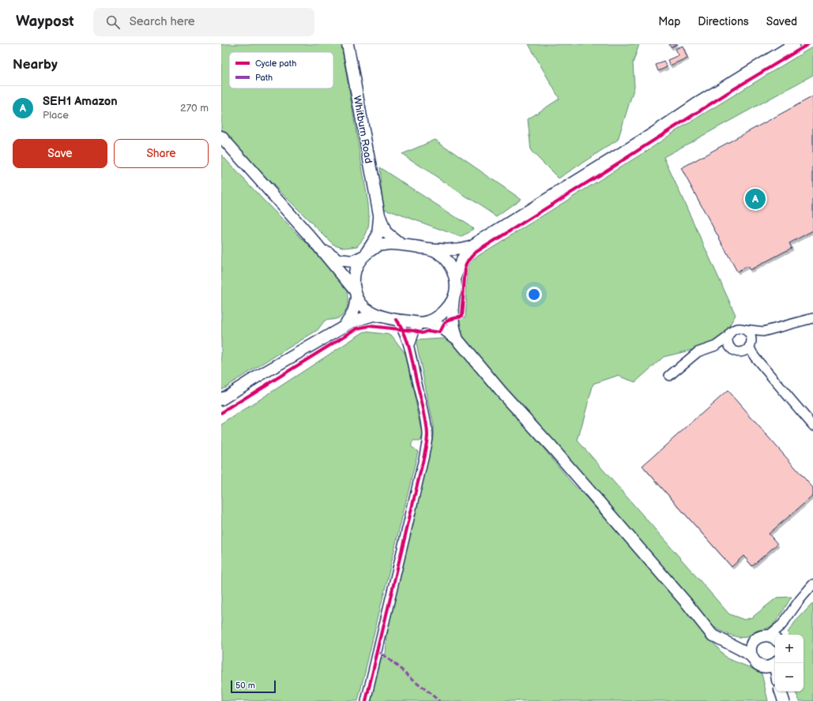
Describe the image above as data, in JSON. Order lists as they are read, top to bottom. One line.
{"streets":{"main road":["Whitburn Road"]},"legend":["Cycle path","Path"],"scale_bar":"50 m","page":{"header":"Waypost","search":"Search here","nav":["Map","Directions","Saved"],"heading":"Nearby","list":[{"mark":"A","name":"SEH1 Amazon","note":"Place","value":"270 m"}],"buttons":["Save","Share"],"pins":"A","map_buttons":["+","−"],"scale":"50 m"}}
